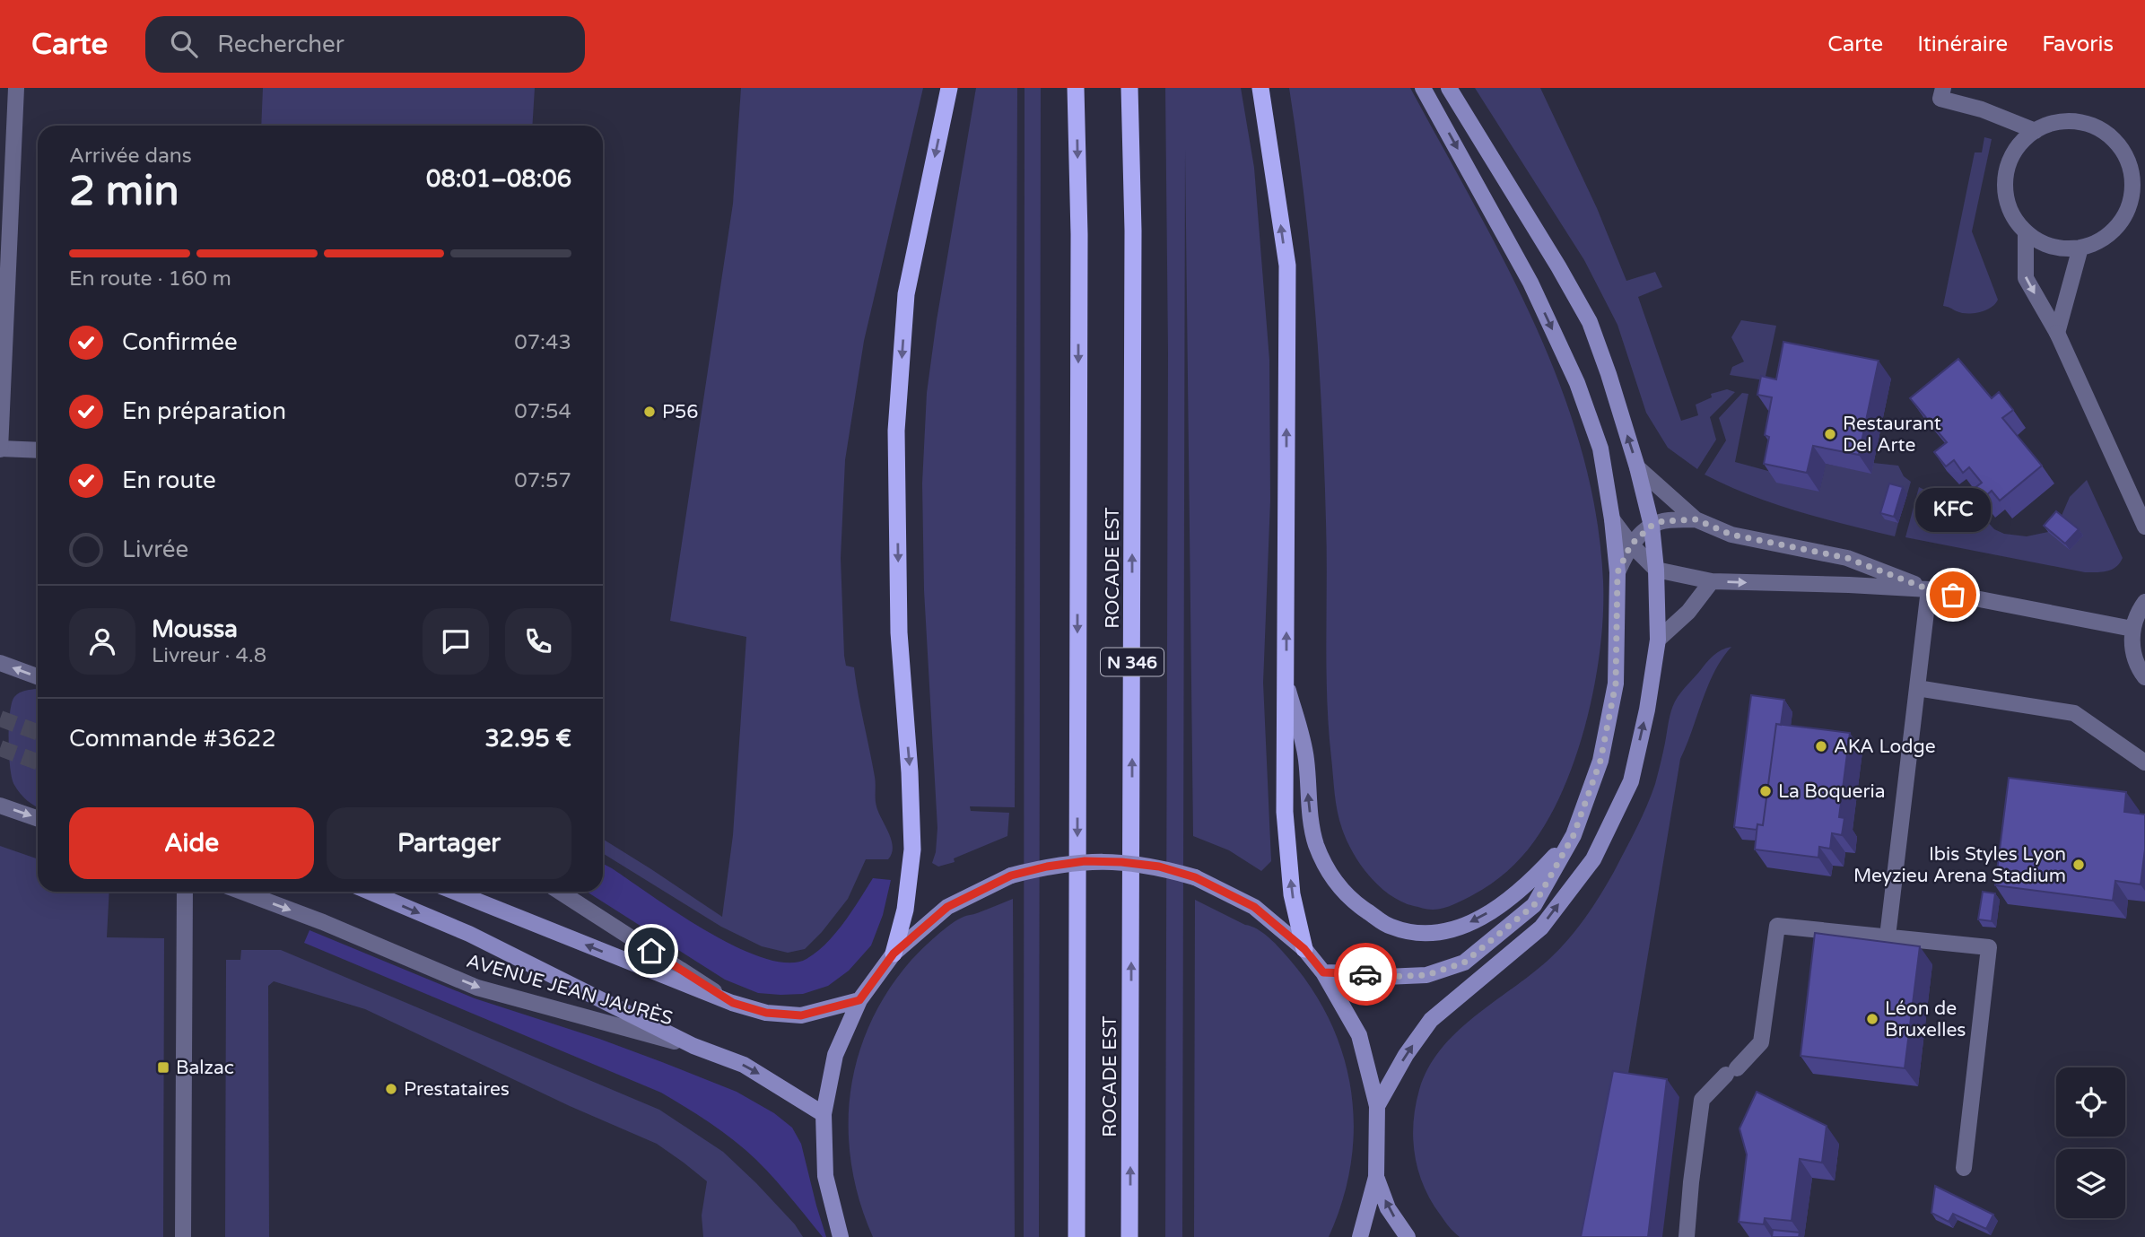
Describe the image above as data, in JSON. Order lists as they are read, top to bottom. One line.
{"streets":{"highway":["ROCADE EST","N 346"],"main road":["AVENUE JEAN JAURÈS"]},"places":{"other":["P56","Restaurant Del Arte","KFC","AKA Lodge","La Boqueria","Ibis Styles Lyon Meyzieu Arena Stadium","Léon de Bruxelles","Prestataires"],"transit":["Balzac"]},"page":{"header":"Carte","search":"Rechercher","nav":["Carte","Itinéraire","Favoris"],"heading":["2 min","Arrivée dans","08:01–08:06"],"panel":["Moussa","Livreur · 4.8","Commande #3622","32.95 €"],"bar":"En route · 160 m","list":[["Confirmée","07:43"],["En préparation","07:54"],["En route","07:57"],"Livrée"],"bubble":"KFC","buttons":["Aide","Partager"]}}
